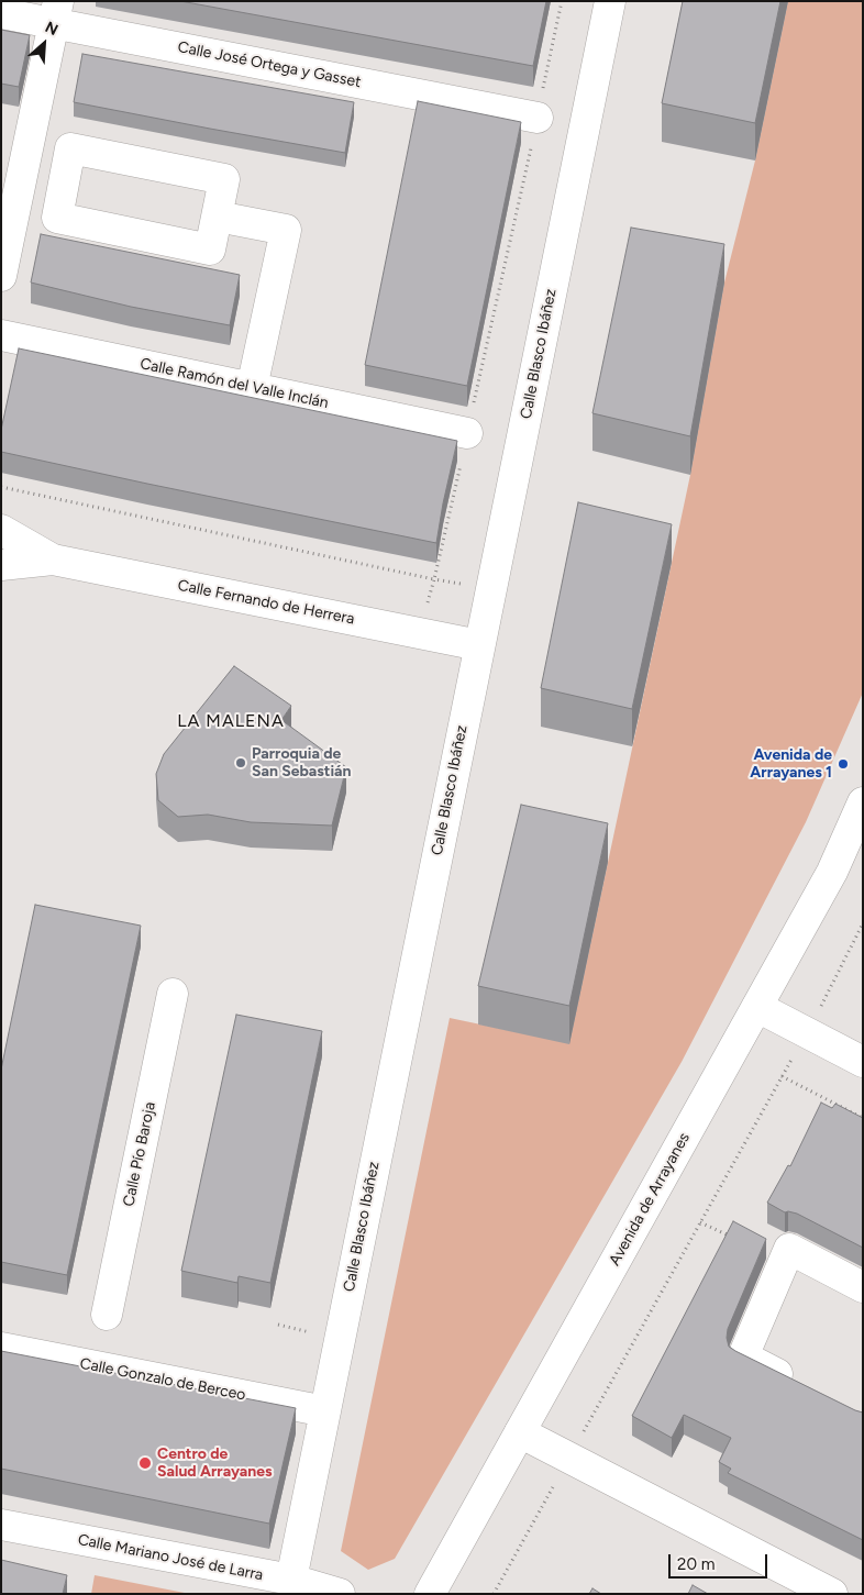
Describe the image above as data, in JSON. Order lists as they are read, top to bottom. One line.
{"streets":{"street":["Calle José Ortega y Gasset","Calle Blasco Ibáñez","Calle Ramón del Valle Inclán","Calle Fernando de Herrera","Calle Pío Baroja","Avenida de Arrayanes","Calle Gonzalo de Berceo","Calle Mariano José de Larra"]},"crossings":[["Calle Blasco Ibáñez","Calle Fernando de Herrera"],["Calle Blasco Ibáñez","Calle Gonzalo de Berceo"],["Calle Blasco Ibáñez","Calle Mariano José de Larra"]],"districts":["LA MALENA"],"places":["Parroquia de San Sebastián","Avenida de Arrayanes 1","Centro de Salud Arrayanes"],"scale_bar":"20 m","north":"top right"}
